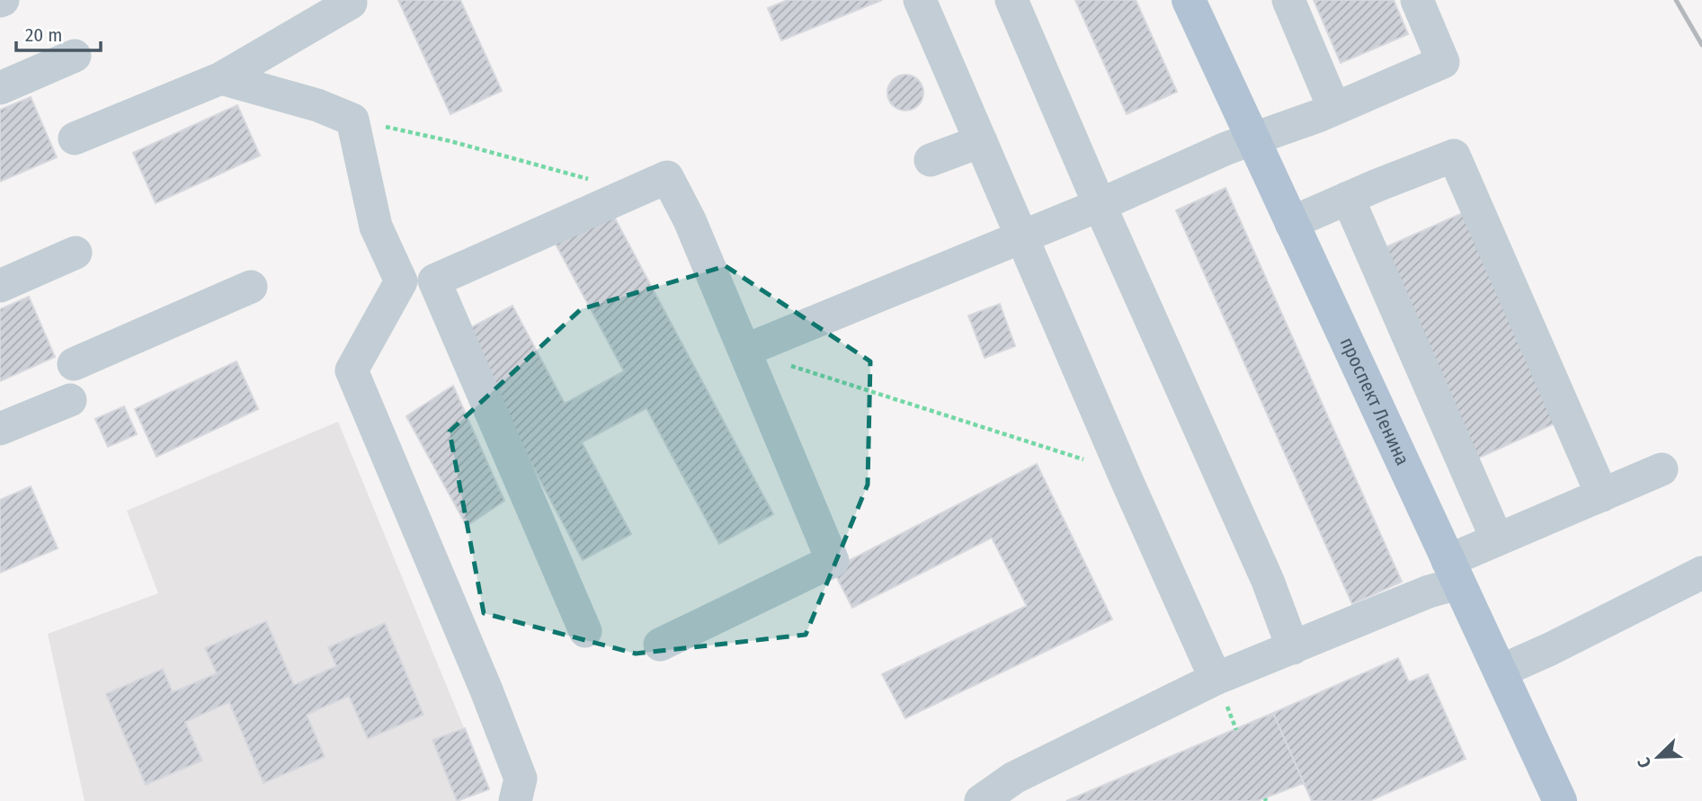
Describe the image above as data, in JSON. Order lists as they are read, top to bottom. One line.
{"streets":{"main road":["проспект Ленина"]},"scale_bar":"20 m","north":"bottom left"}
